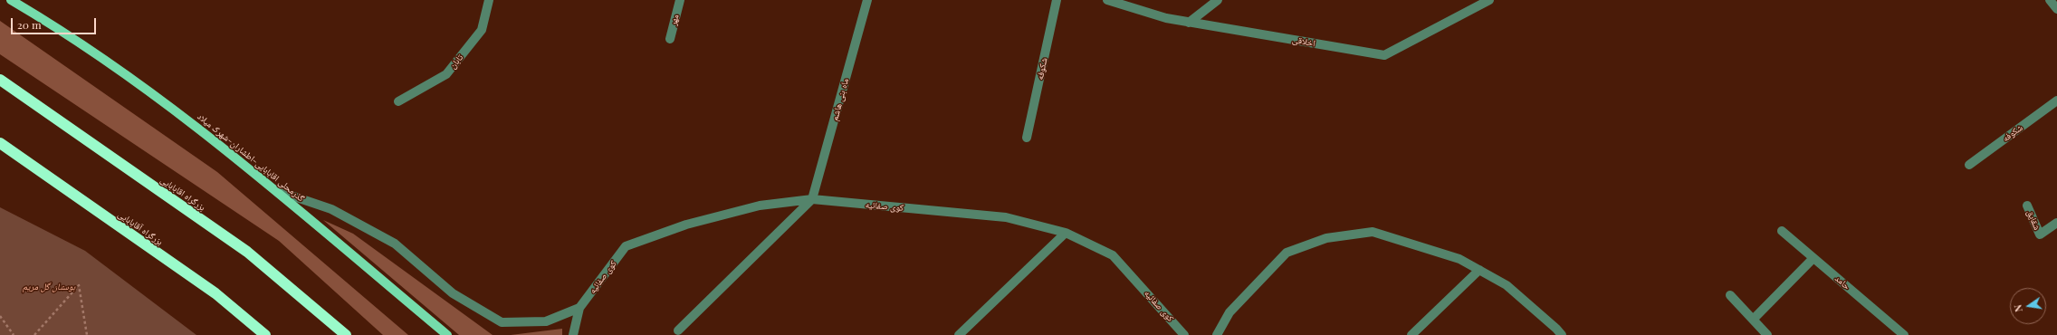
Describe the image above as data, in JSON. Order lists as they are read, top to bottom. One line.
{"streets":{"highway":["بزرگراه اقابابایی","بزرگراه آقابابایی"],"main road":["گذرمحلی اقابابایی-اطشاران-شهرک میلاد"],"street":["مهر","اخلاقی","تابان","شکوفه","ماه بنی هاشم","کوی صفائیه","شقایق","حامد"]},"crossings":[["ماه بنی هاشم","کوی صفائیه"]],"parks":["بوستان گل مریم"],"scale_bar":"20 m","north":"left"}
